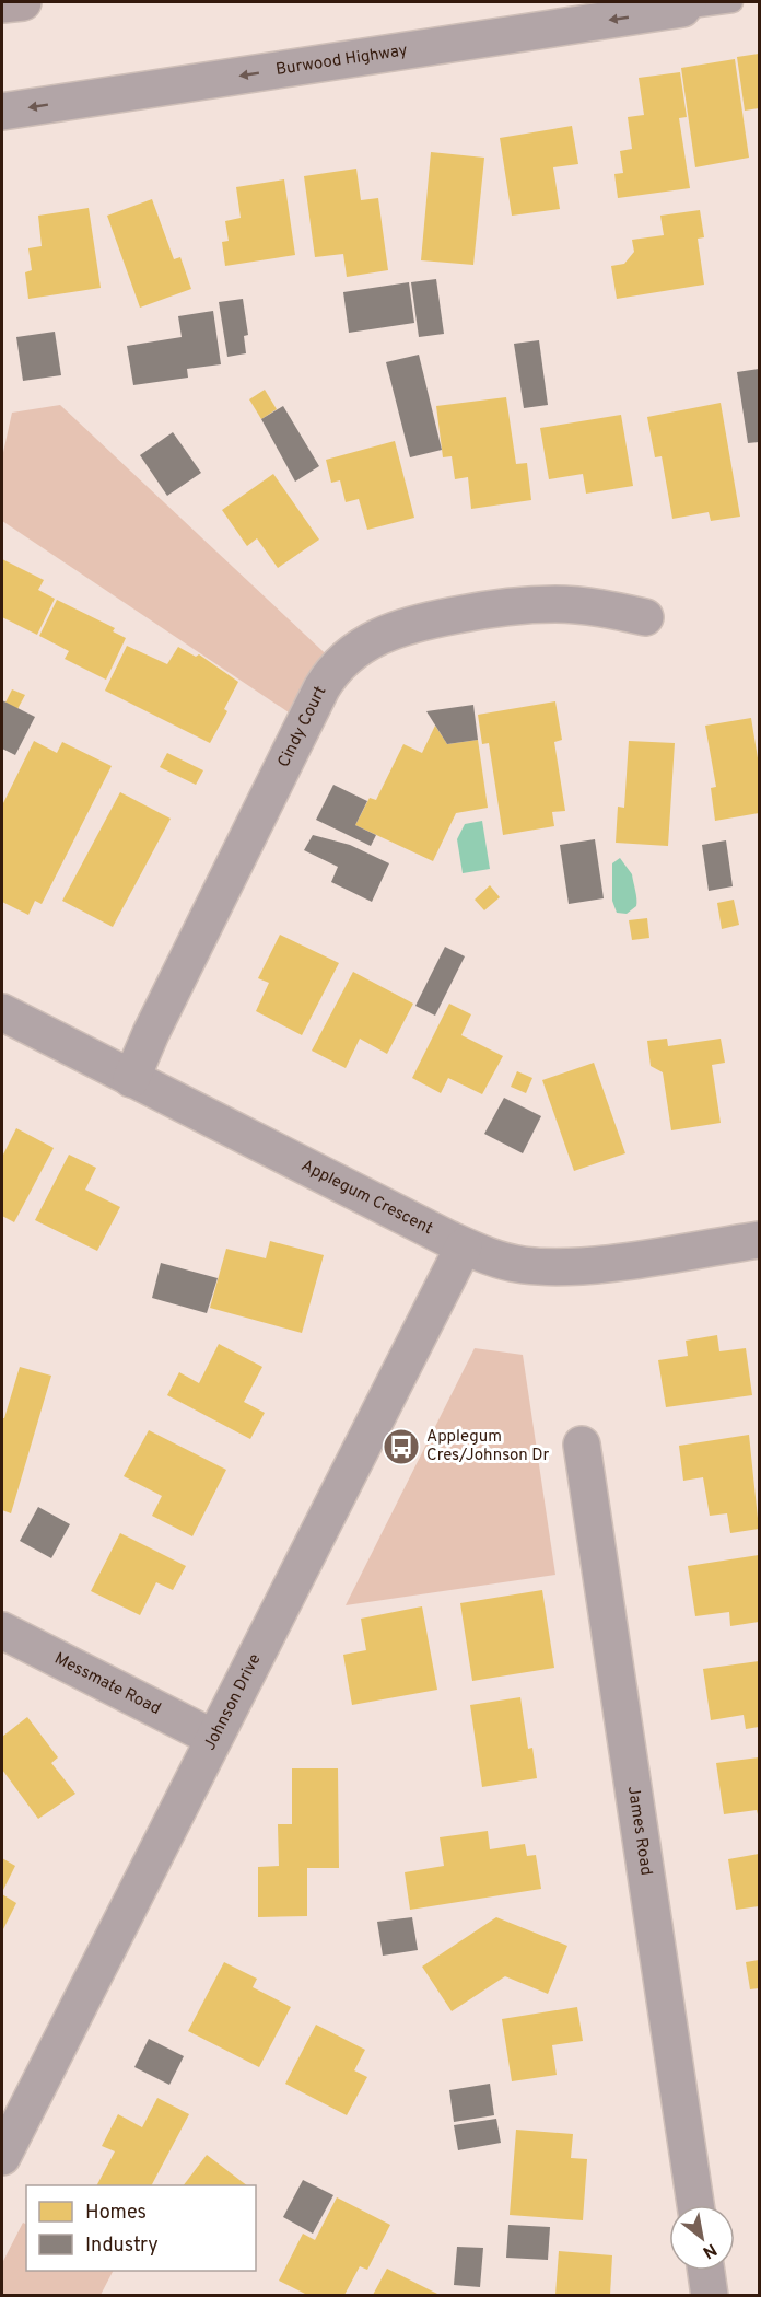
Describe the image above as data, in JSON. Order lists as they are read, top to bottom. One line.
{"streets":{"street":["Burwood Highway","Cindy Court","Applegum Crescent","Messmate Road","Johnson Drive","James Road"]},"crossings":[["Cindy Court","Applegum Crescent"],["Applegum Crescent","Johnson Drive"],["Messmate Road","Johnson Drive"]],"one_way":["Burwood Highway"],"places":{"bus stop":["Applegum Cres/Johnson Dr"]},"legend":["Homes","Industry"],"north":"bottom right"}
